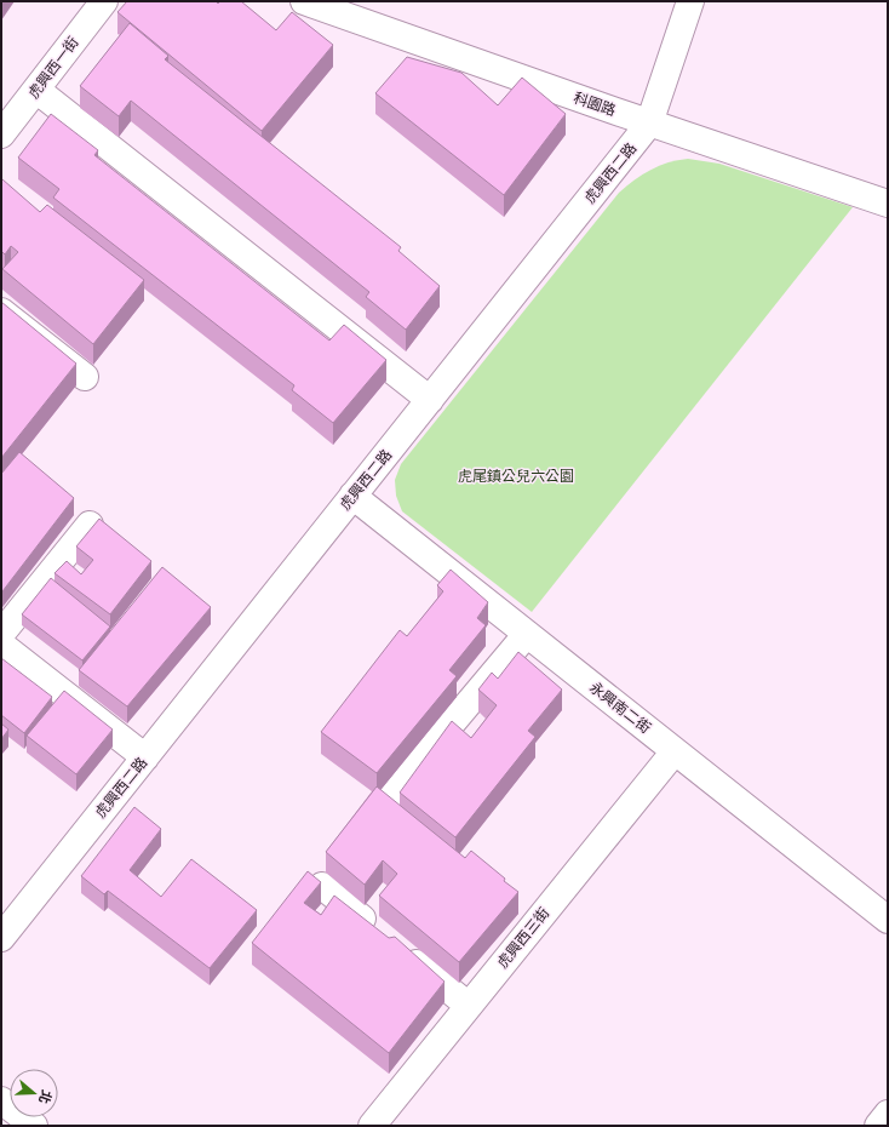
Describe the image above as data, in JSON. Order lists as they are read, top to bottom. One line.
{"streets":{"street":["虎興西一街","科園路","虎興西二路","永興南二街","虎興西三街"]},"crossings":[["科園路","虎興西二路"],["虎興西二路","永興南二街"],["永興南二街","虎興西三街"]],"parks":["虎尾鎮公兒六公園"],"north":"right"}
